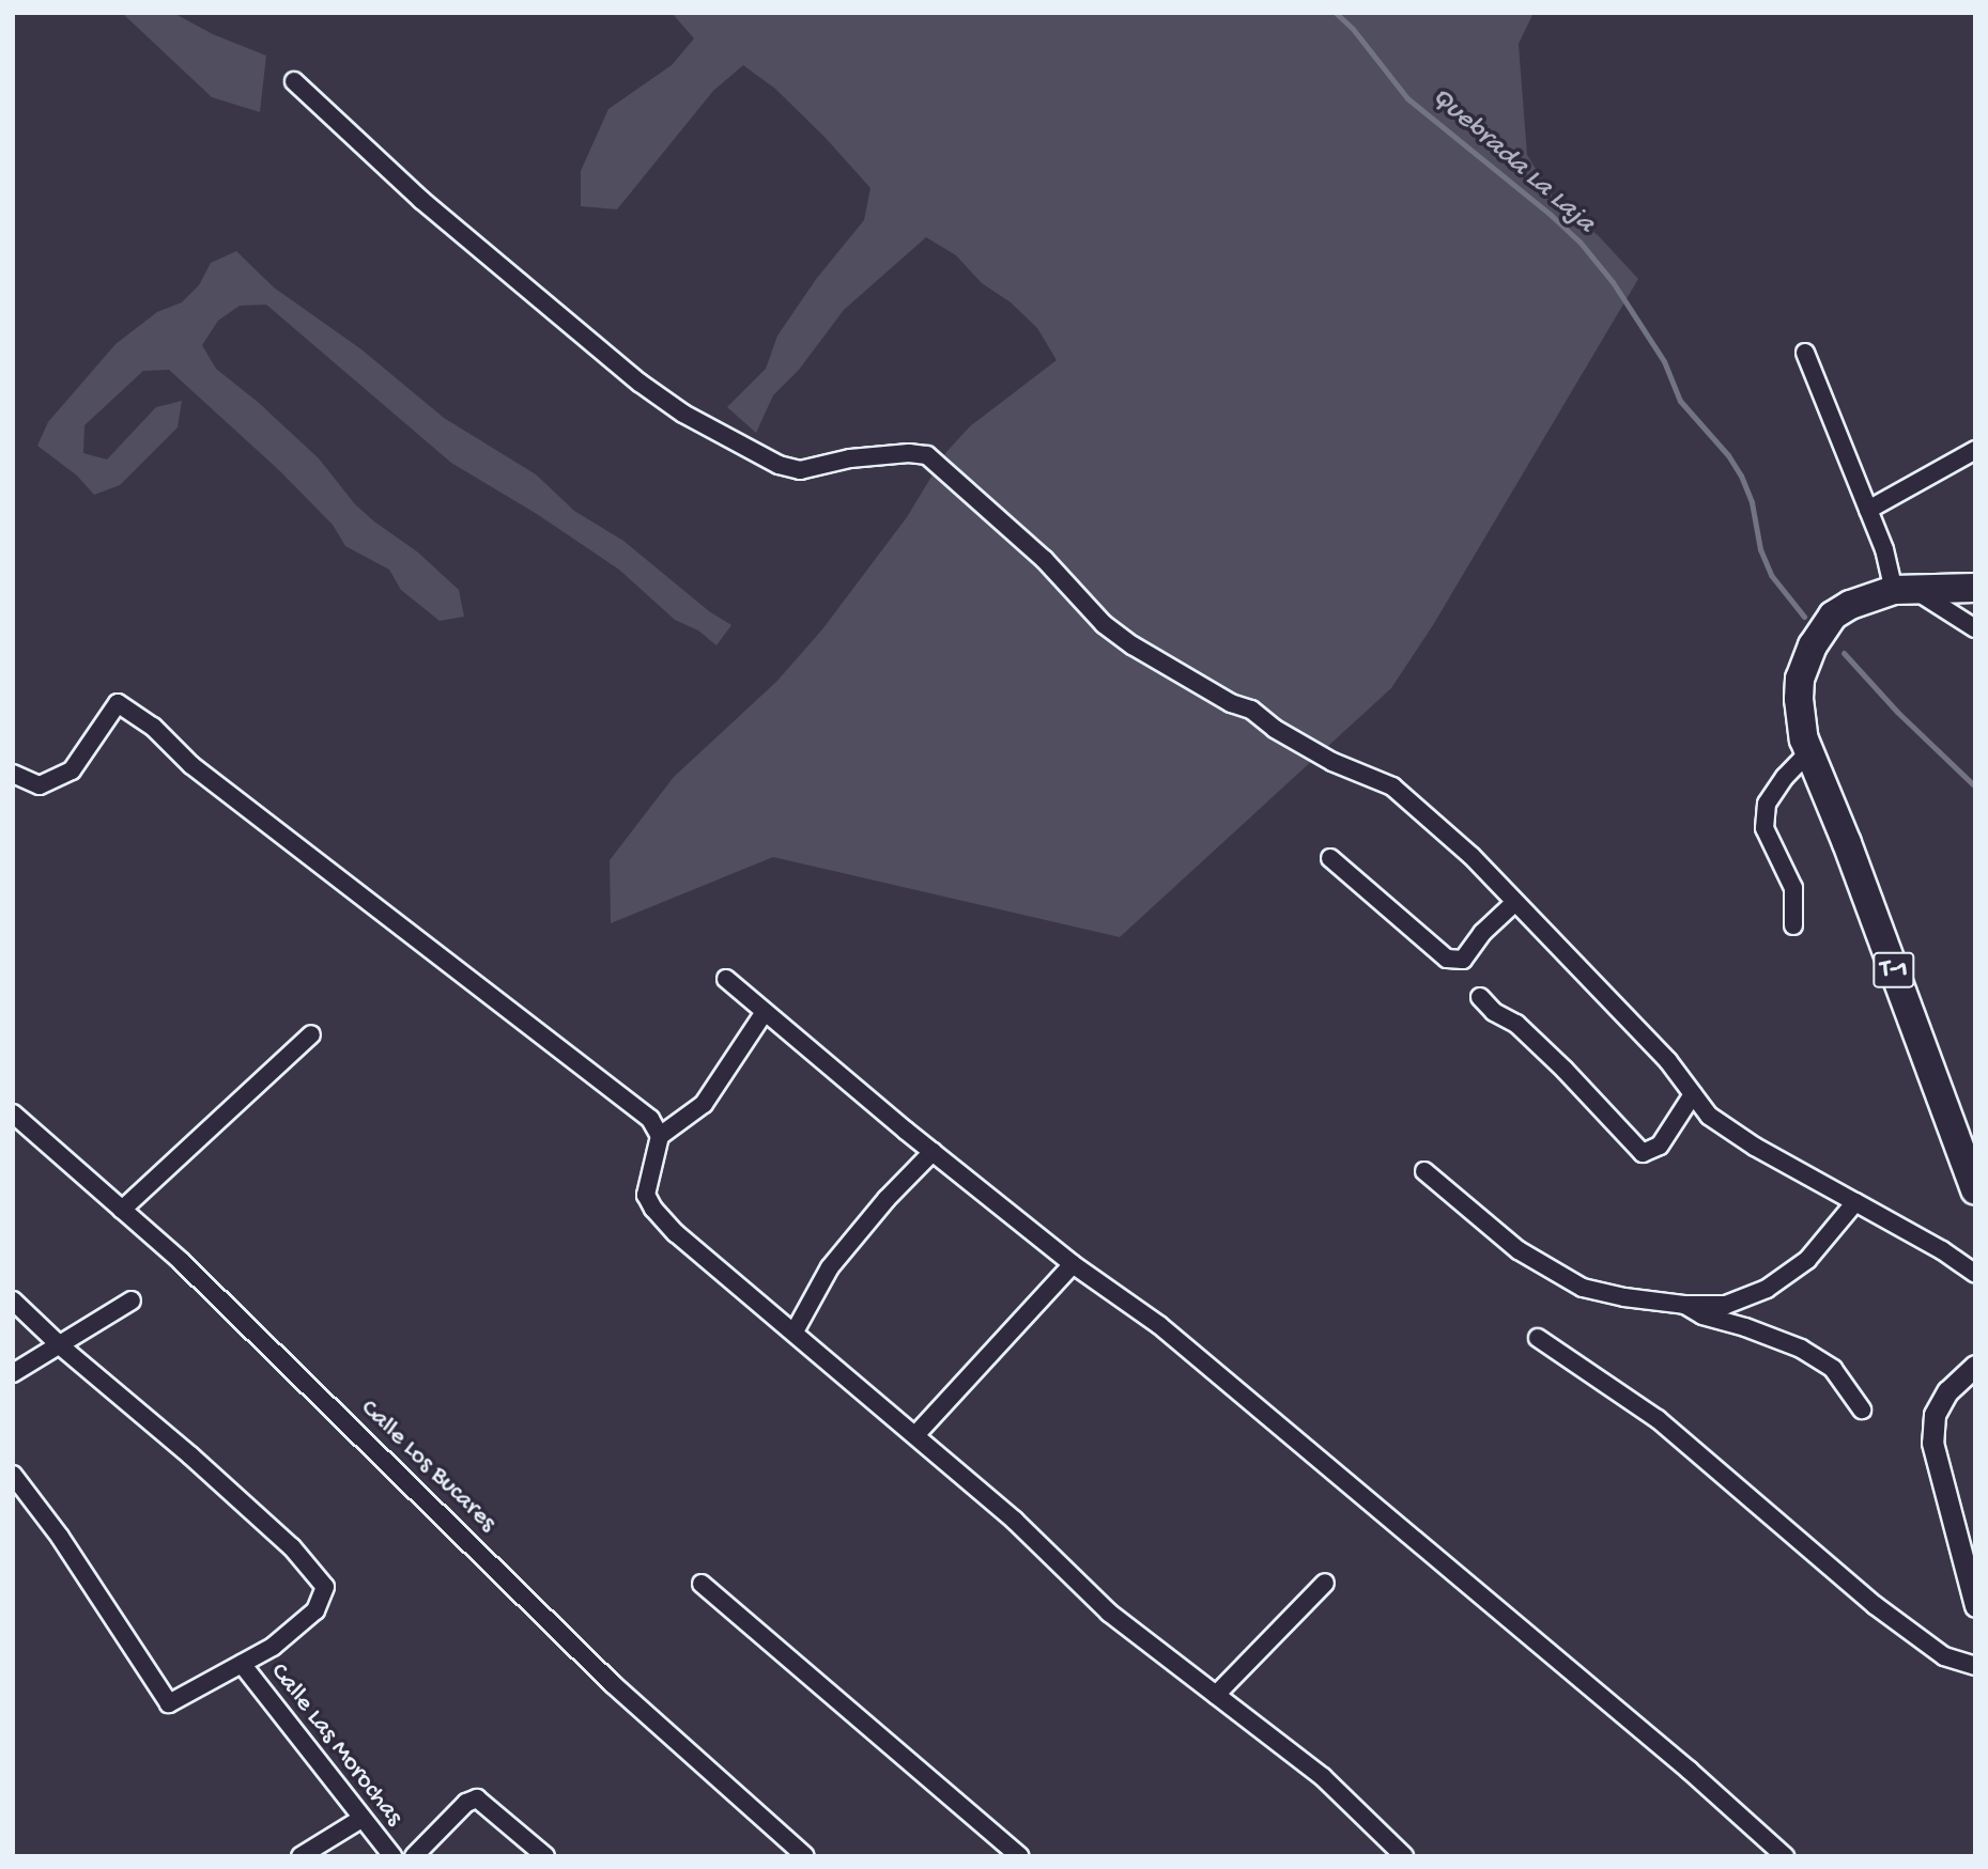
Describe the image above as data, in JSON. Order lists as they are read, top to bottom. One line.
{"streets":{"highway":["T-1"],"street":["Calle Los Bucares","Calle Las Morochas"]},"water":["Quebrada La Laja"]}
